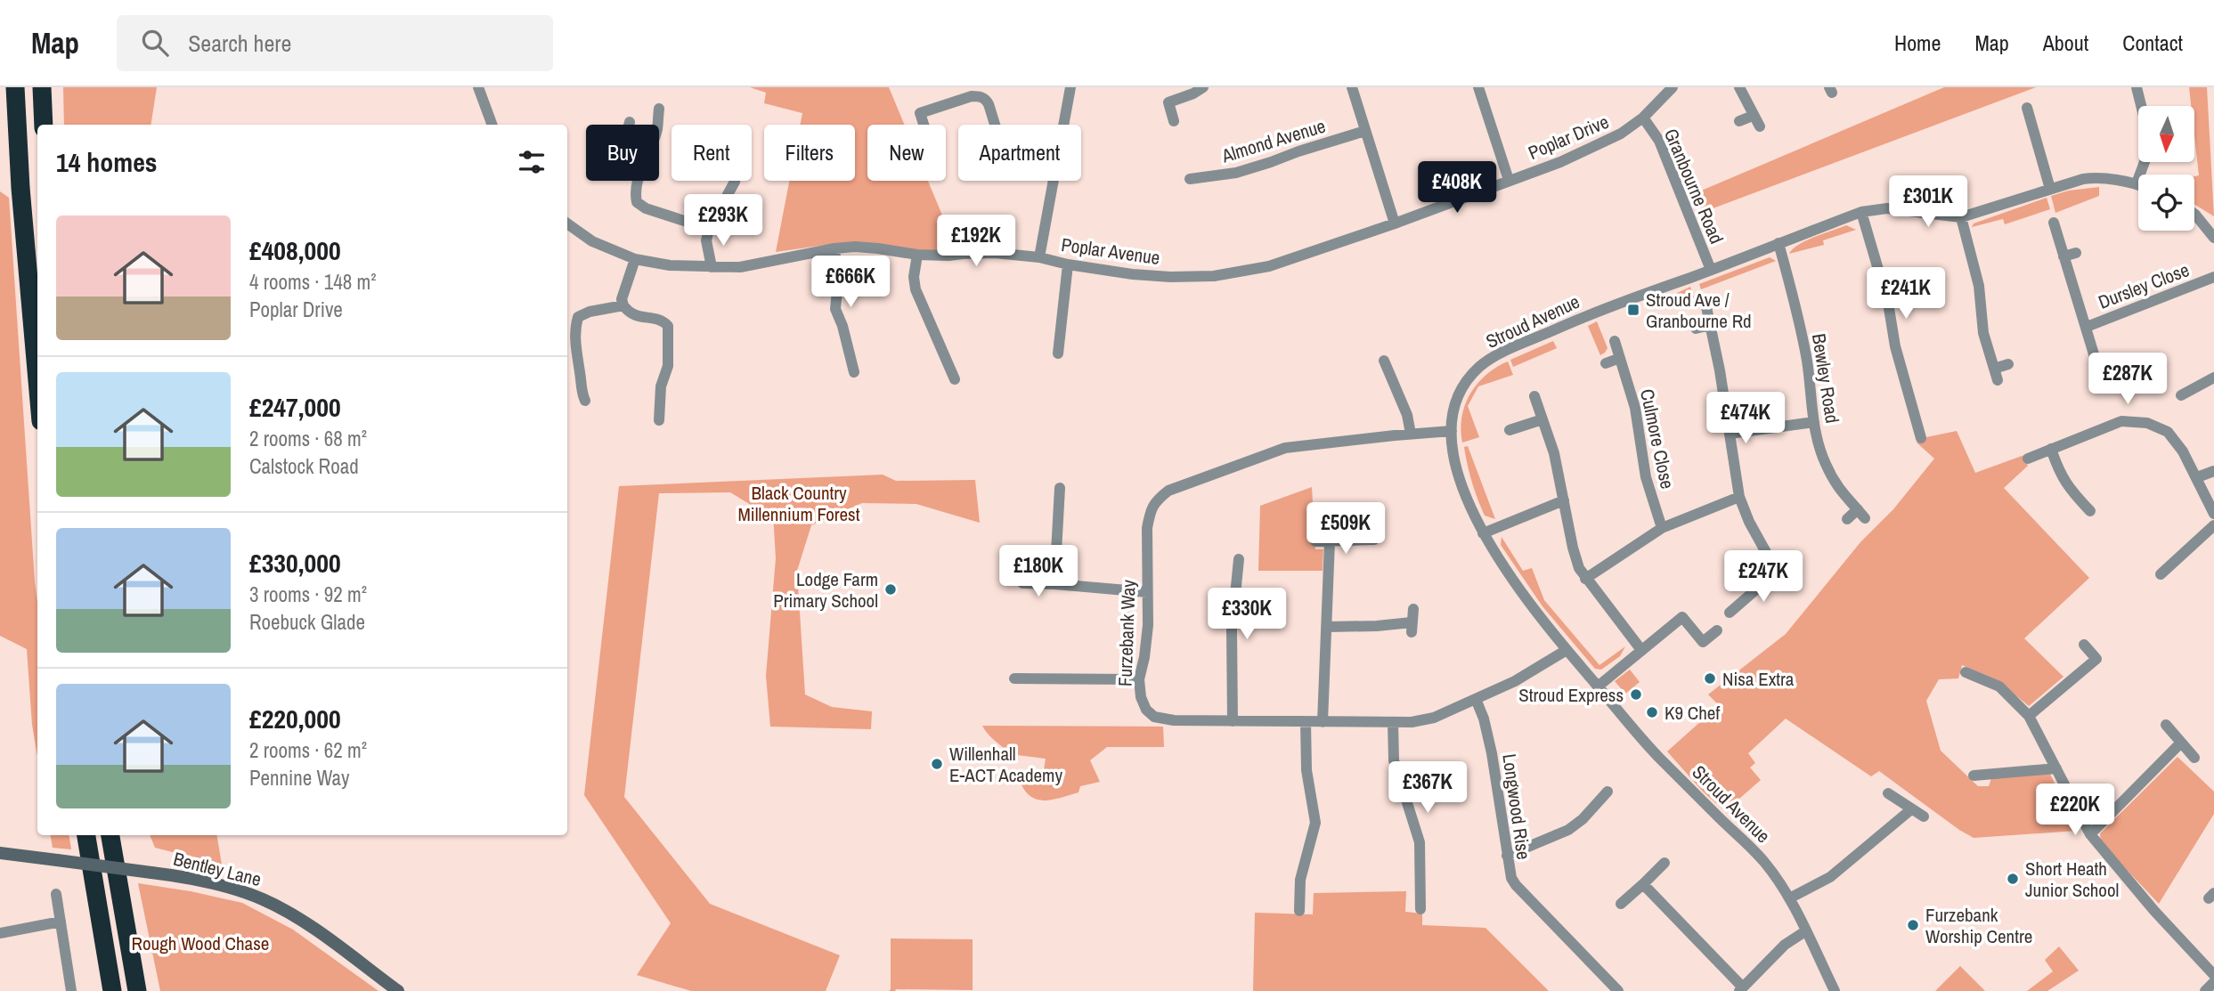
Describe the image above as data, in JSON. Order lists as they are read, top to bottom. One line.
{"streets":{"street":["Poplar Drive","Almond Avenue","Granbourne Road","Poplar Avenue","Dursley Close","Stroud Avenue","Bewley Road","Culmore Close","Furzebank Way","Longwood Rise","Bentley Lane"]},"crossings":[["Poplar Drive","Granbourne Road"],["Poplar Drive","Poplar Avenue"],["Granbourne Road","Stroud Avenue"],["Stroud Avenue","Bewley Road"],["Stroud Avenue","Furzebank Way"],["Furzebank Way","Longwood Rise"]],"parks":["Black Country Millennium Forest","Rough Wood Chase"],"places":{"transit":["Stroud Ave / Granbourne Rd"],"other":["Lodge Farm Primary School","Nisa Extra","Stroud Express","K9 Chef","Willenhall E-ACT Academy","Short Heath Junior School","Furzebank Worship Centre"]},"north":"bottom","page":{"header":"Map","search":"Search here","nav":["Home","Map","About","Contact"],"chip":["Buy","Rent","Filters","New","Apartment"],"heading":"14 homes","price":["£408K","£301K","£293K","£192K","£666K","£241K","£287K","£474K","£509K","£180K","£247K","£330K","£367K","£220K"],"list":[{"name":"£408,000","note":"4 rooms · 148 m² · Poplar Drive"},{"name":"£247,000","note":"2 rooms · 68 m² · Calstock Road"},{"name":"£330,000","note":"3 rooms · 92 m² · Roebuck Glade"},{"name":"£220,000","note":"2 rooms · 62 m² · Pennine Way"}]}}
